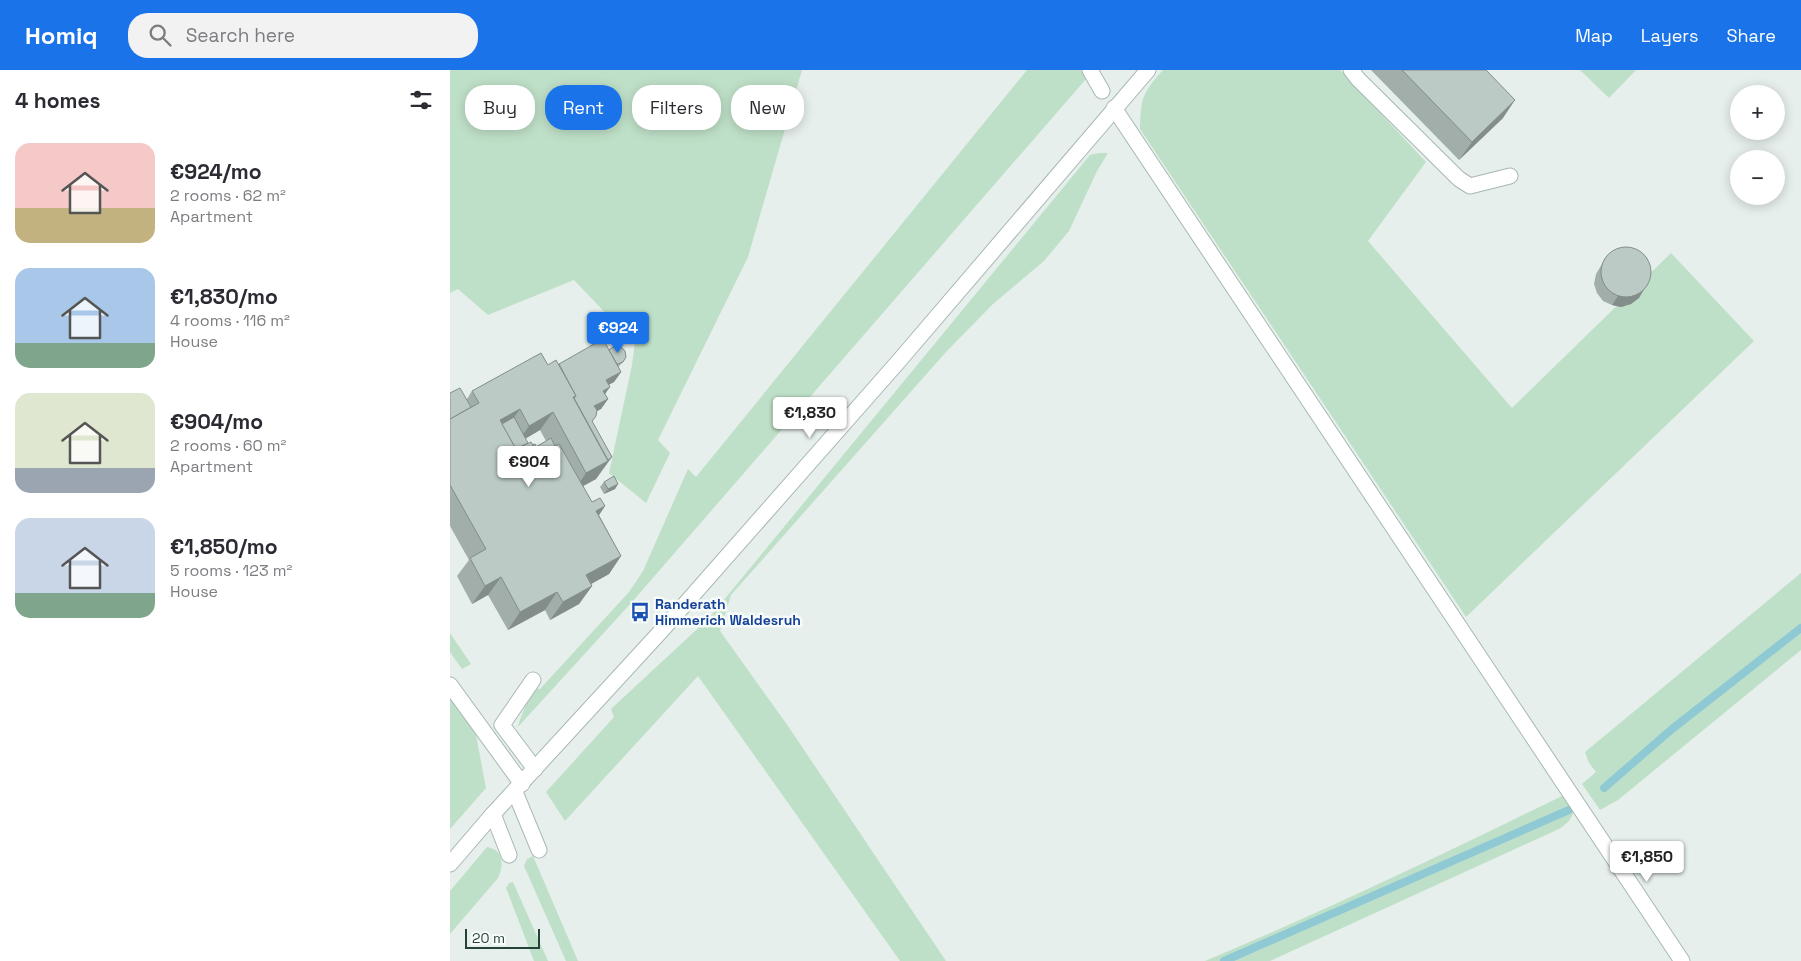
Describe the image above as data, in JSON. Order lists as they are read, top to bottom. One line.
{"places":{"bus stop":["Randerath Himmerich Waldesruh"]},"scale_bar":"20 m","page":{"header":"Homiq","search":"Search here","nav":["Map","Layers","Share"],"heading":"4 homes","map_buttons":["+","−"],"chip":["Buy","Rent","Filters","New"],"list":[{"name":"€924/mo","note":"2 rooms · 62 m² · Apartment"},{"name":"€1,830/mo","note":"4 rooms · 116 m² · House"},{"name":"€904/mo","note":"2 rooms · 60 m² · Apartment"},{"name":"€1,850/mo","note":"5 rooms · 123 m² · House"}],"price":["€924","€1,830","€904","€1,850"],"scale":"20 m"}}
